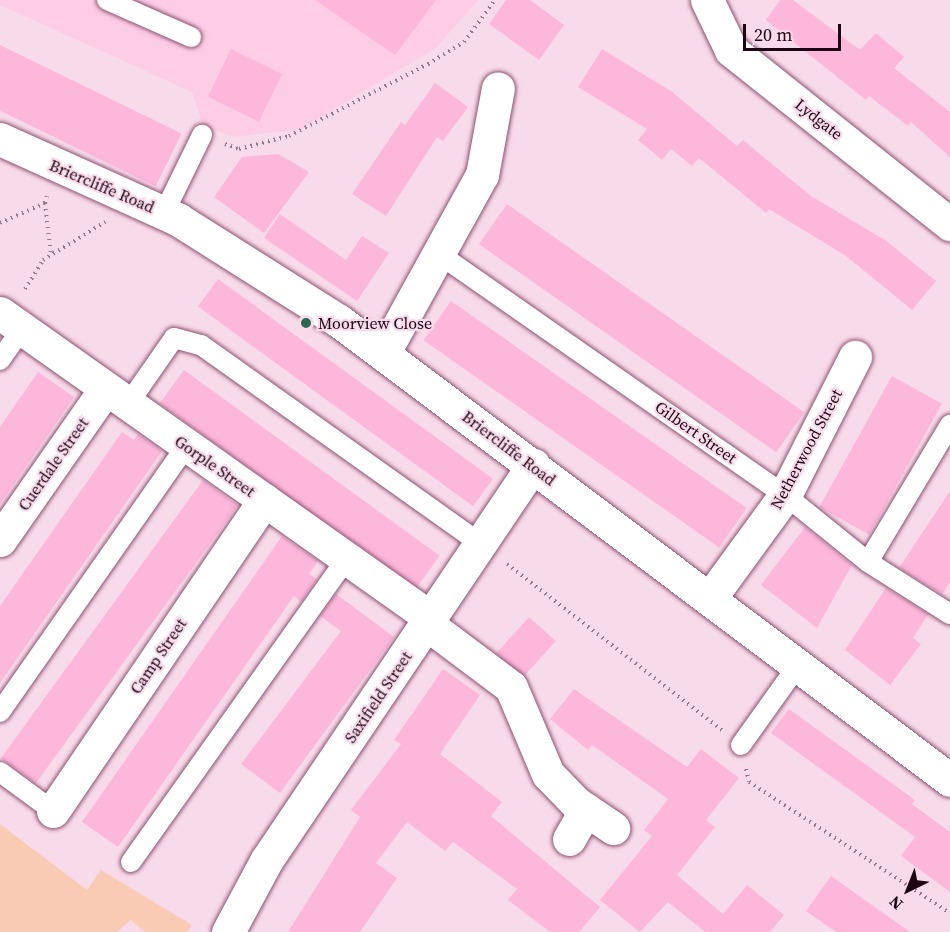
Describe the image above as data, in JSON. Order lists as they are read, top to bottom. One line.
{"streets":{"street":["Lydgate","Briercliffe Road","Netherwood Street","Cuerdale Street","Gorple Street","Camp Street","Saxifield Street"],"lane":["Gilbert Street"]},"crossings":[["Briercliffe Road","Netherwood Street"],["Briercliffe Road","Saxifield Street"],["Gilbert Street","Netherwood Street"],["Cuerdale Street","Gorple Street"],["Gorple Street","Camp Street"],["Gorple Street","Saxifield Street"]],"places":["Moorview Close"],"scale_bar":"20 m","north":"bottom left"}
